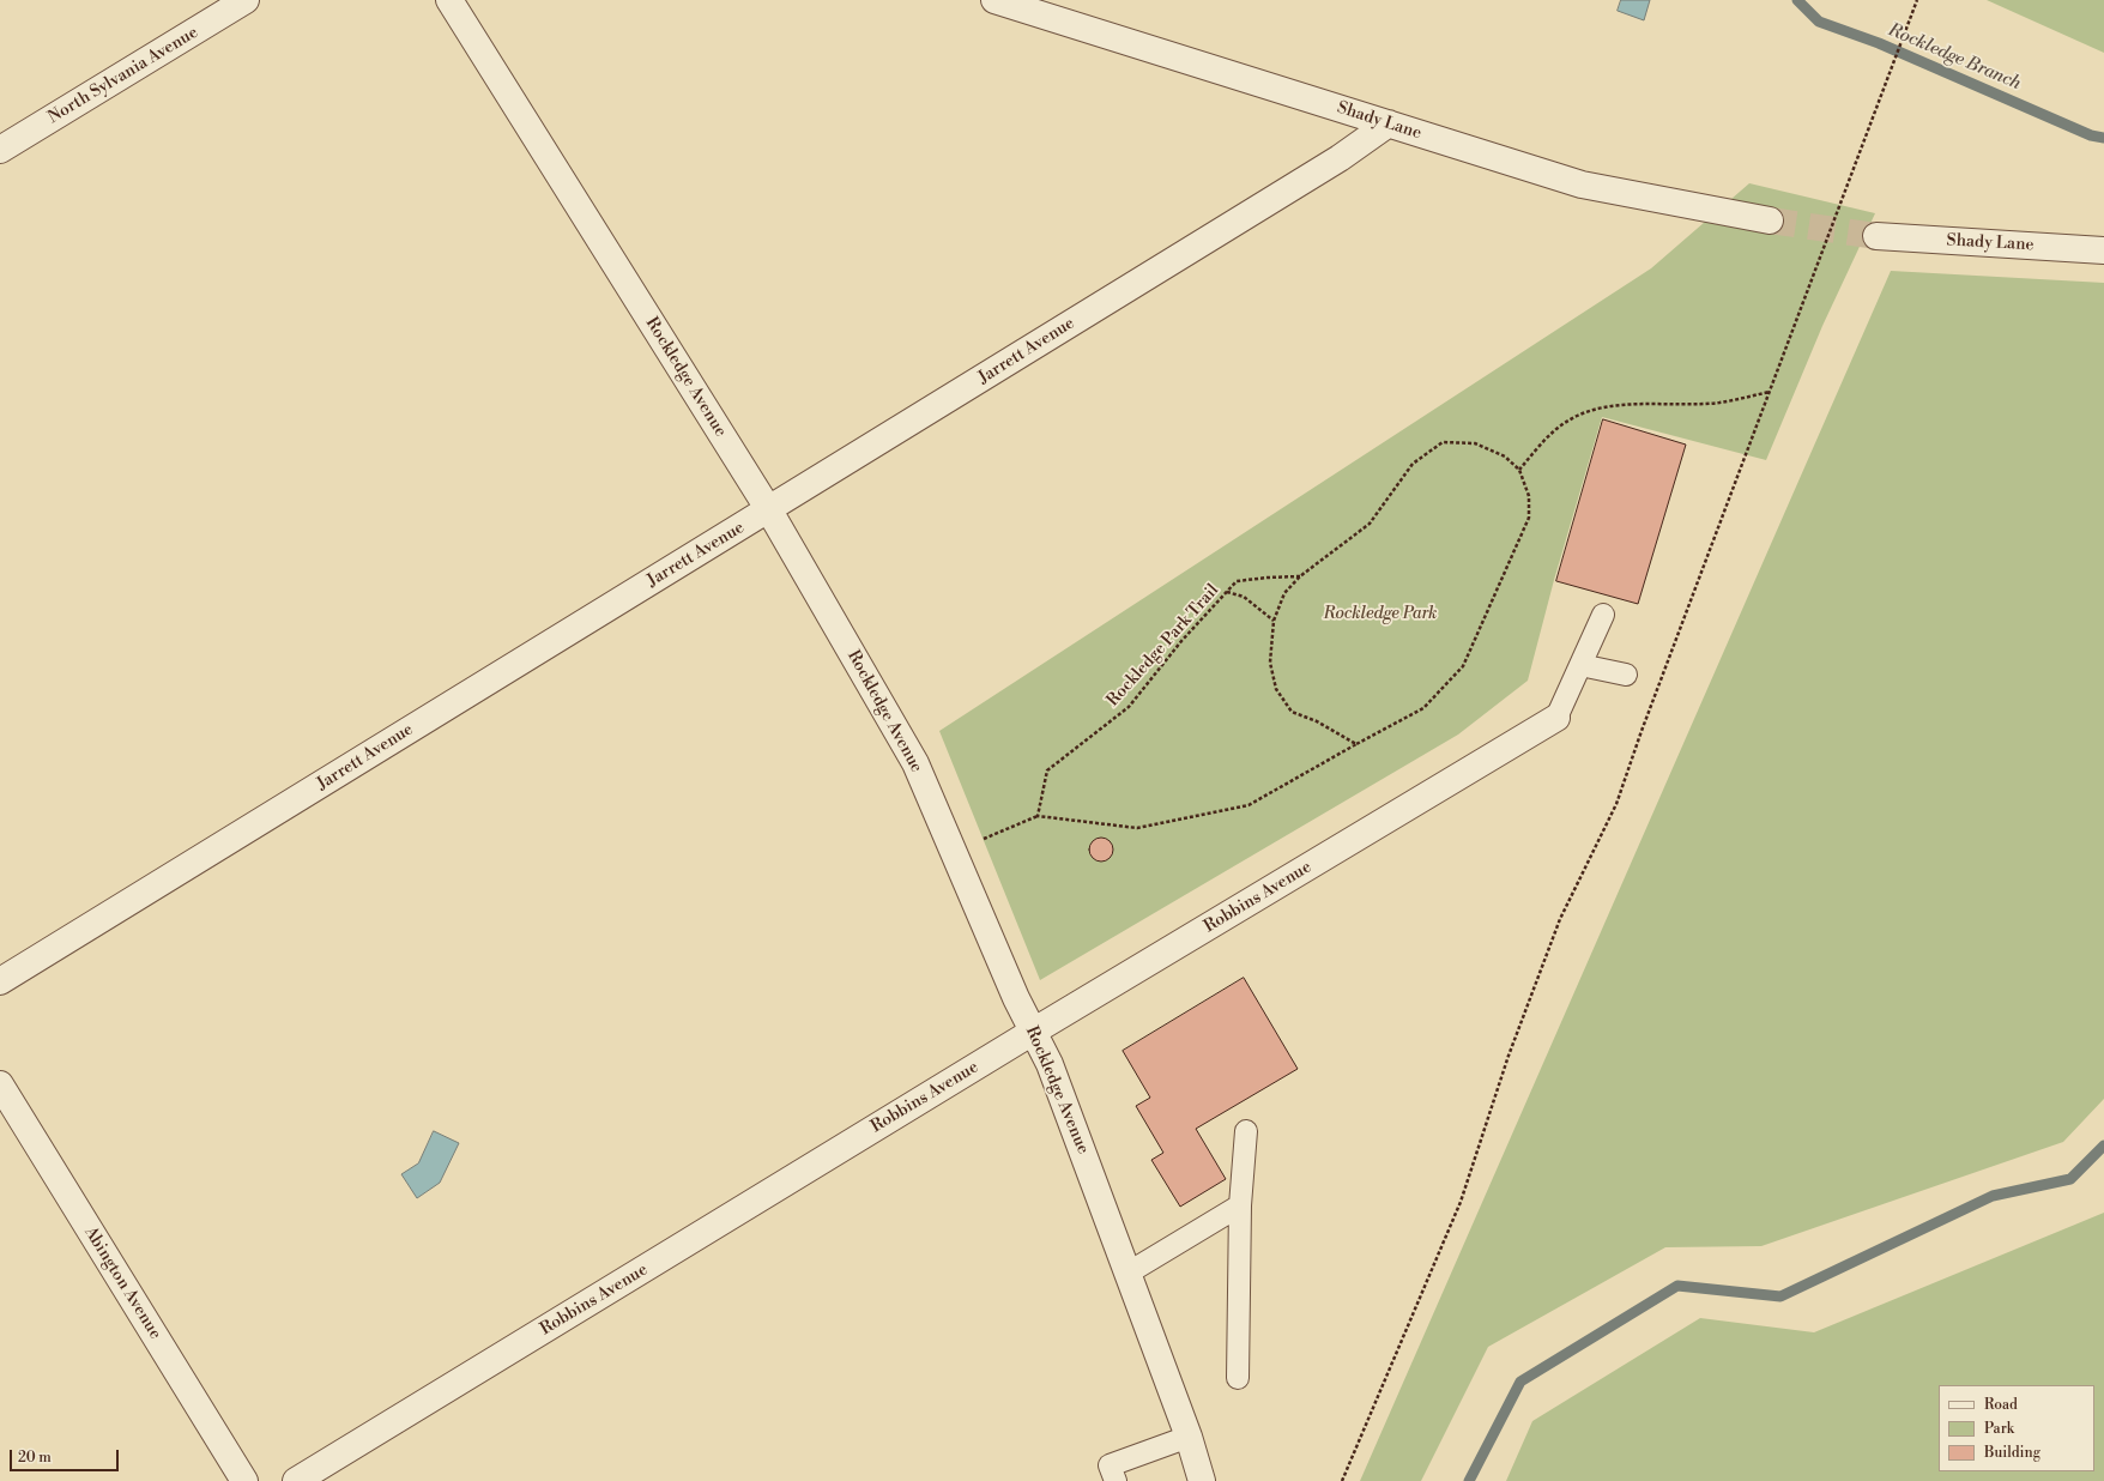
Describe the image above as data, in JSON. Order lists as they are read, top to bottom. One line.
{"streets":{"street":["North Sylvania Avenue","Shady Lane","Jarrett Avenue","Rockledge Avenue","Robbins Avenue","Abington Avenue"],"path":["Rockledge Park Trail"]},"crossings":[["Shady Lane","Jarrett Avenue"],["Jarrett Avenue","Rockledge Avenue"],["Rockledge Avenue","Robbins Avenue"]],"water":["Rockledge Branch"],"parks":["Rockledge Park"],"legend":["Road","Park","Building"],"scale_bar":"20 m"}
